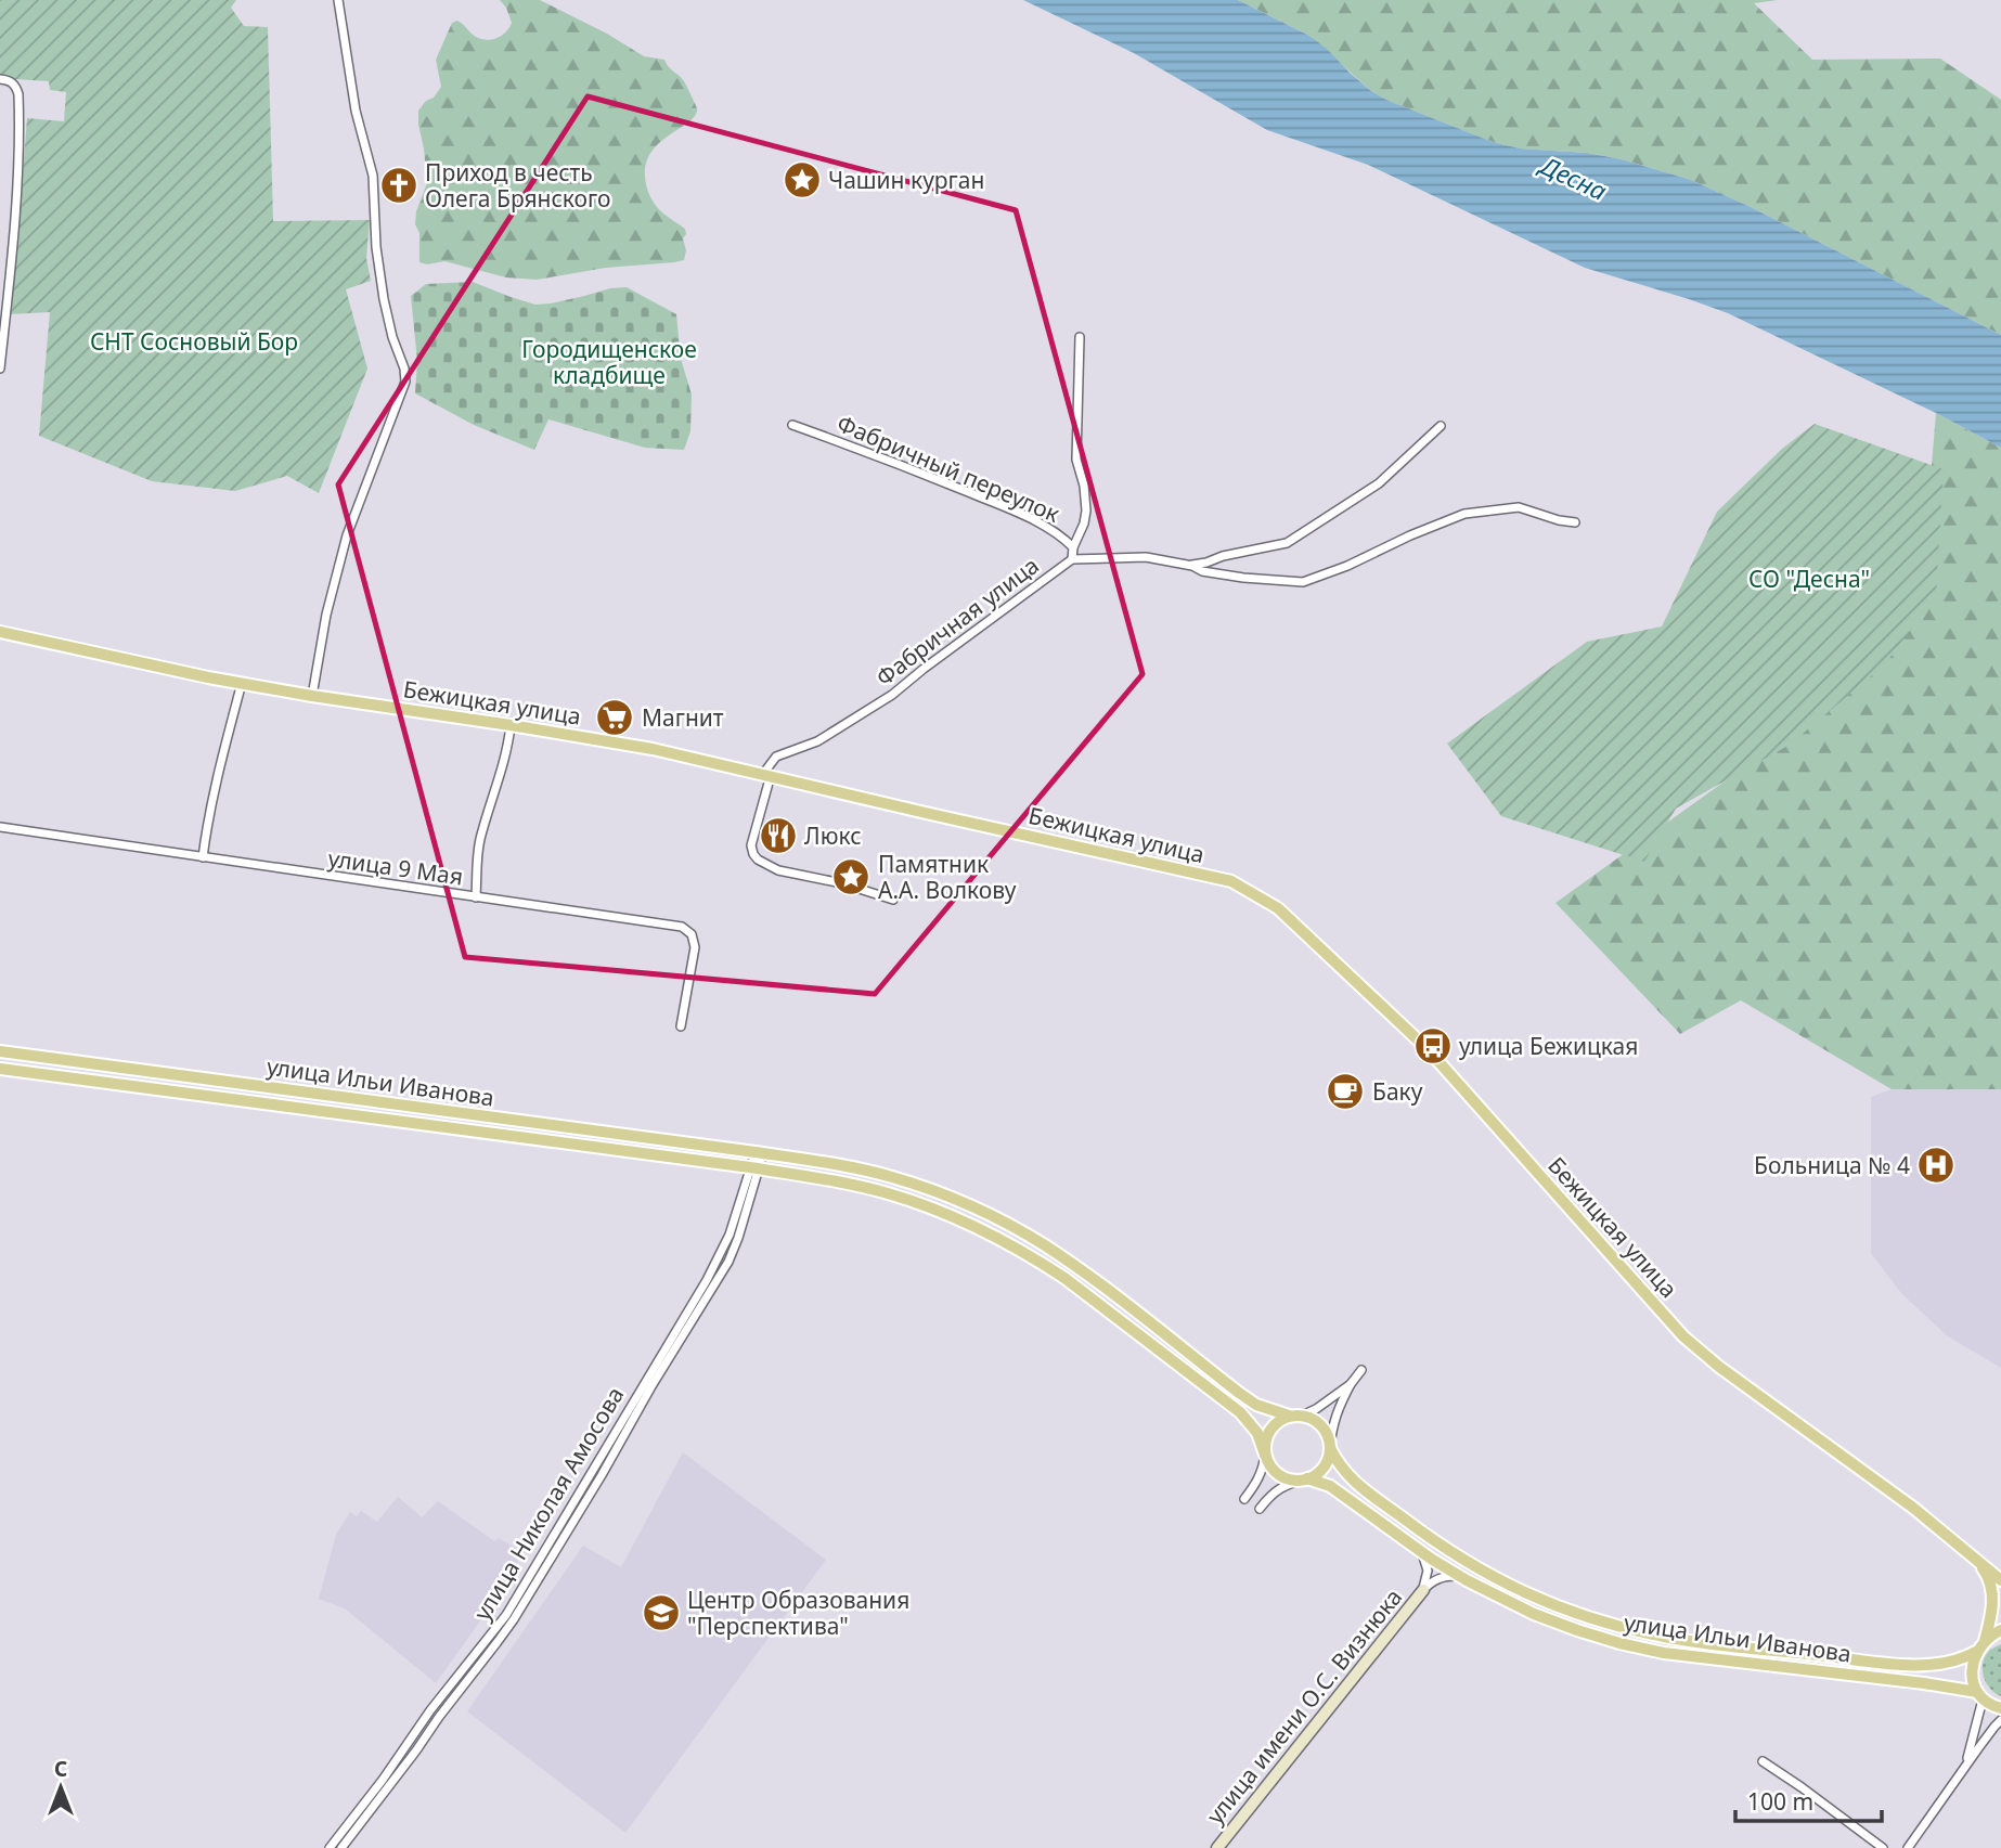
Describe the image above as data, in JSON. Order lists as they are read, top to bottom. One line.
{"streets":{"main road":["Бежицкая улица","улица Ильи Иванова"],"street":["Фабричный переулок","Фабричная улица","улица 9 Мая","улица Николая Амосова","улица имени О.С. Визнюка"]},"crossings":[["Фабричный переулок","Фабричная улица"],["Фабричная улица","Бежицкая улица"],["улица Ильи Иванова","улица Николая Амосова"]],"water":["Десна"],"parks":["СНТ Сосновый Бор","Городищенское кладбище","СО \"Десна\""],"places":{"place":["Чашин курган","Памятник А.А. Волкову"],"church":["Приход в честь Олега Брянского"],"supermarket":["Магнит"],"restaurant":["Люкс"],"bus stop":["улица Бежицкая"],"cafe":["Баку"],"hospital":["Больница № 4"],"school or university":["Центр Образования \"Перспектива\""]},"scale_bar":"100 m","north":"top"}
